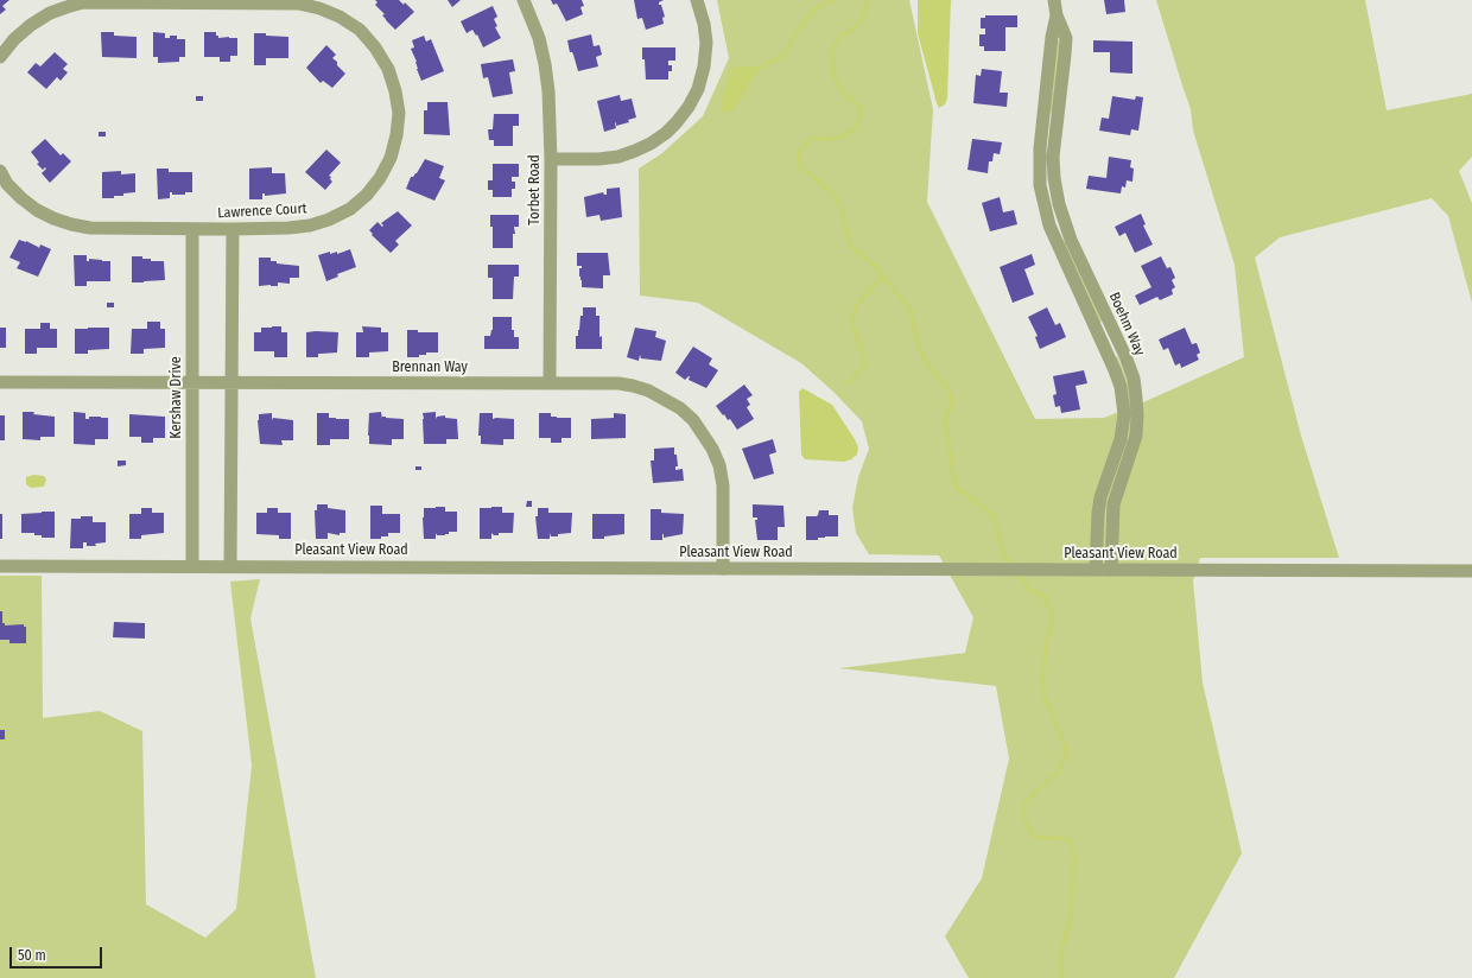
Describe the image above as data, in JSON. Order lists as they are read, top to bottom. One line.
{"streets":{"street":["Torbet Road","Lawrence Court","Boehm Way","Brennan Way","Kershaw Drive","Pleasant View Road"]},"crossings":[["Torbet Road","Brennan Way"],["Lawrence Court","Kershaw Drive"],["Boehm Way","Pleasant View Road"],["Brennan Way","Kershaw Drive"],["Brennan Way","Pleasant View Road"],["Kershaw Drive","Pleasant View Road"]],"scale_bar":"50 m"}
